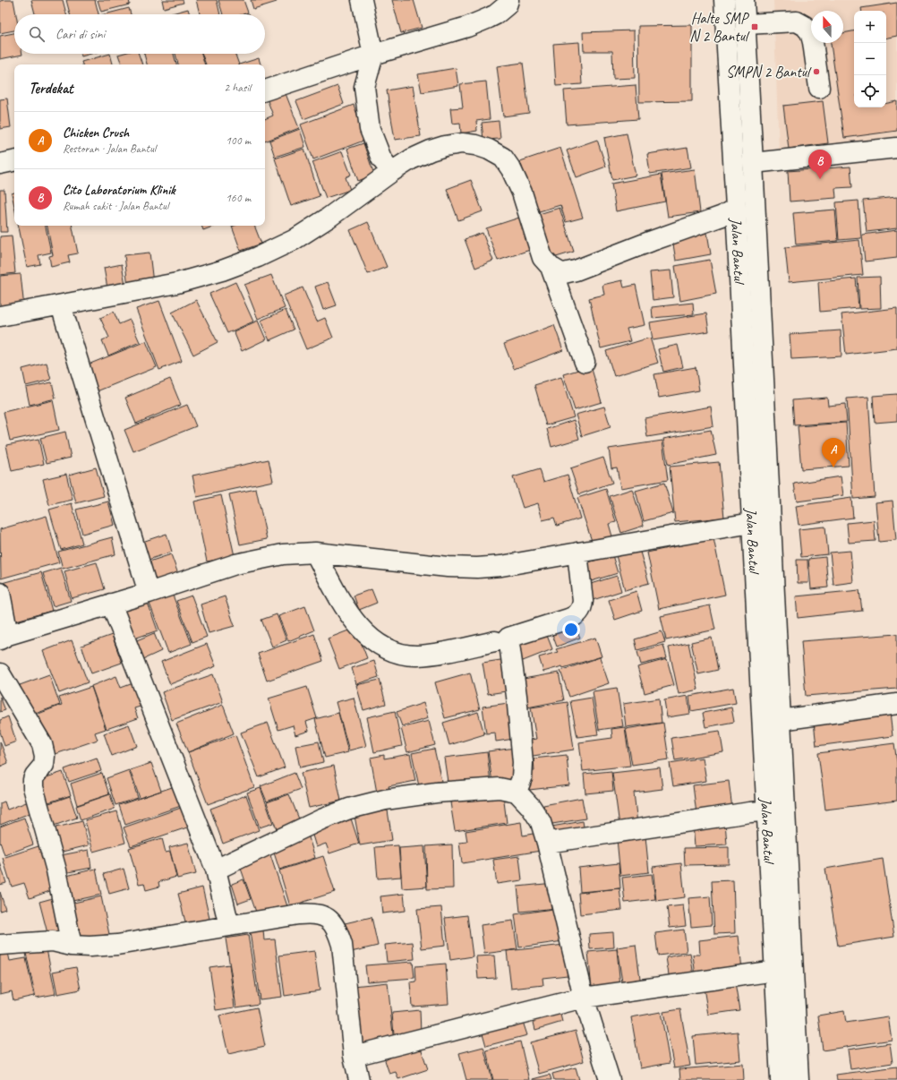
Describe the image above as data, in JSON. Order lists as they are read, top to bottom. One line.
{"streets":{"street":["Jalan Bantul"]},"places":{"transit":["Halte SMP N 2 Bantul"],"other":["SMPN 2 Bantul"]},"north":"top","page":{"map_buttons":["+","−"],"search":"Cari di sini","heading":["Terdekat","2 hasil"],"list":[{"mark":"A","name":"Chicken Crush","note":"Restoran · Jalan Bantul","value":"100 m"},{"mark":"B","name":"Cito Laboratorium Klinik","note":"Rumah sakit · Jalan Bantul","value":"160 m"}],"pins":["B","A"]}}
